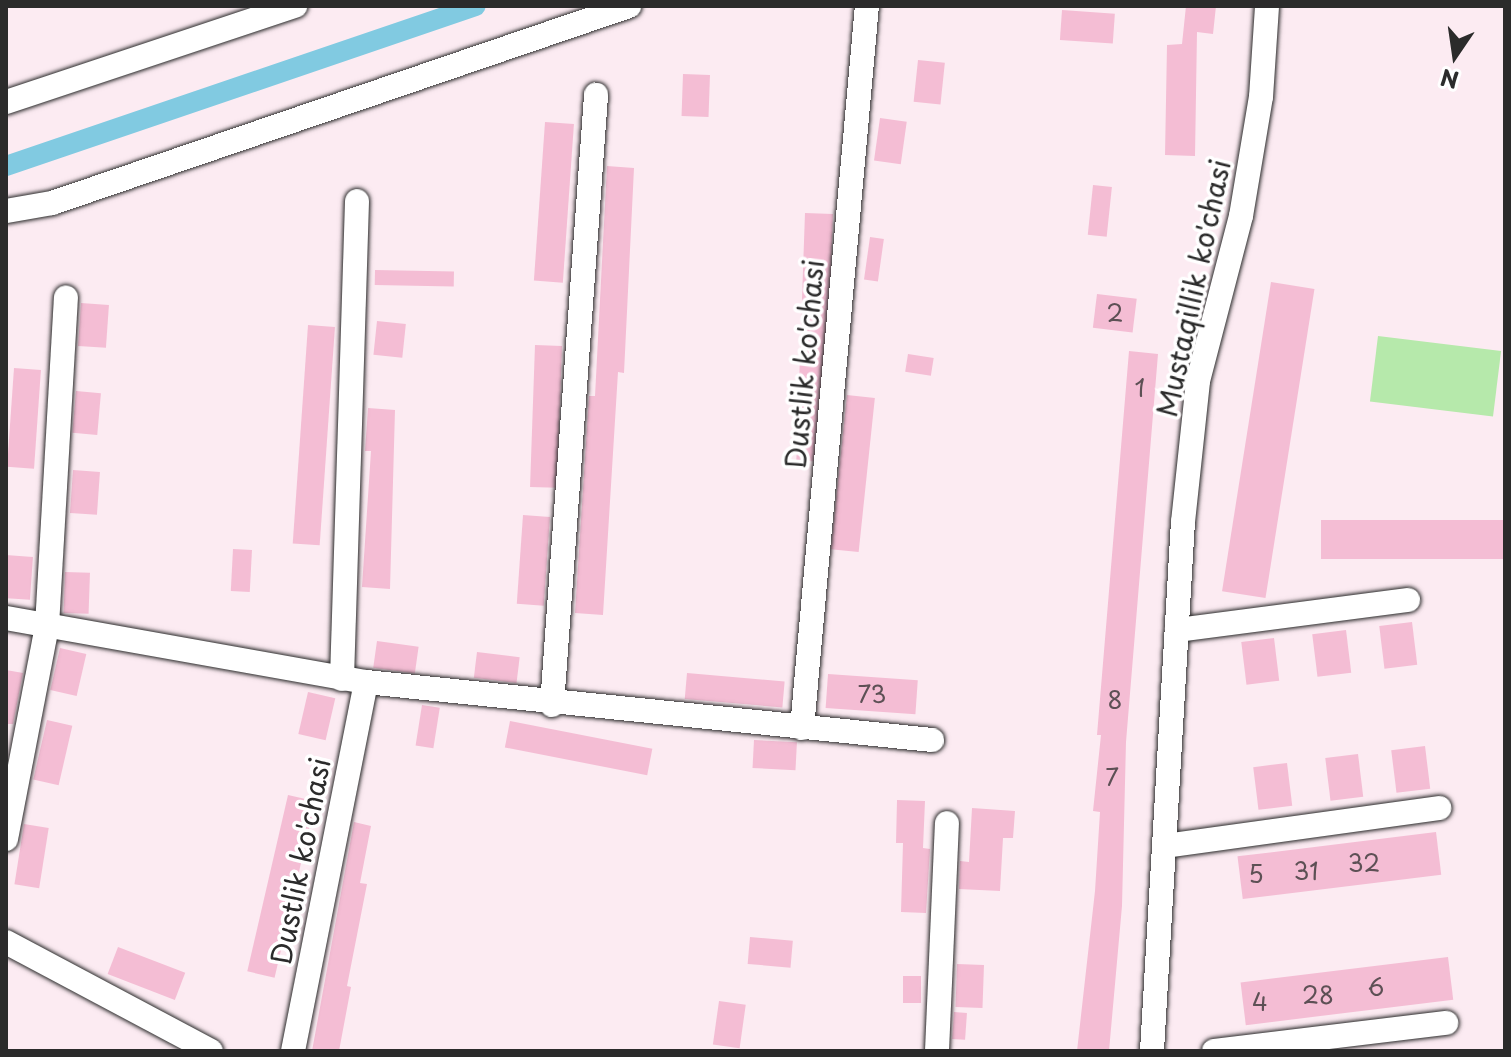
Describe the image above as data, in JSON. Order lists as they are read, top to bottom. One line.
{"streets":{"street":["Mustaqillik ko'chasi","Dustlik ko'chasi"]},"house_numbers":["2","1","73","8","7","32","31","5","6","28","4"],"north":"bottom"}
